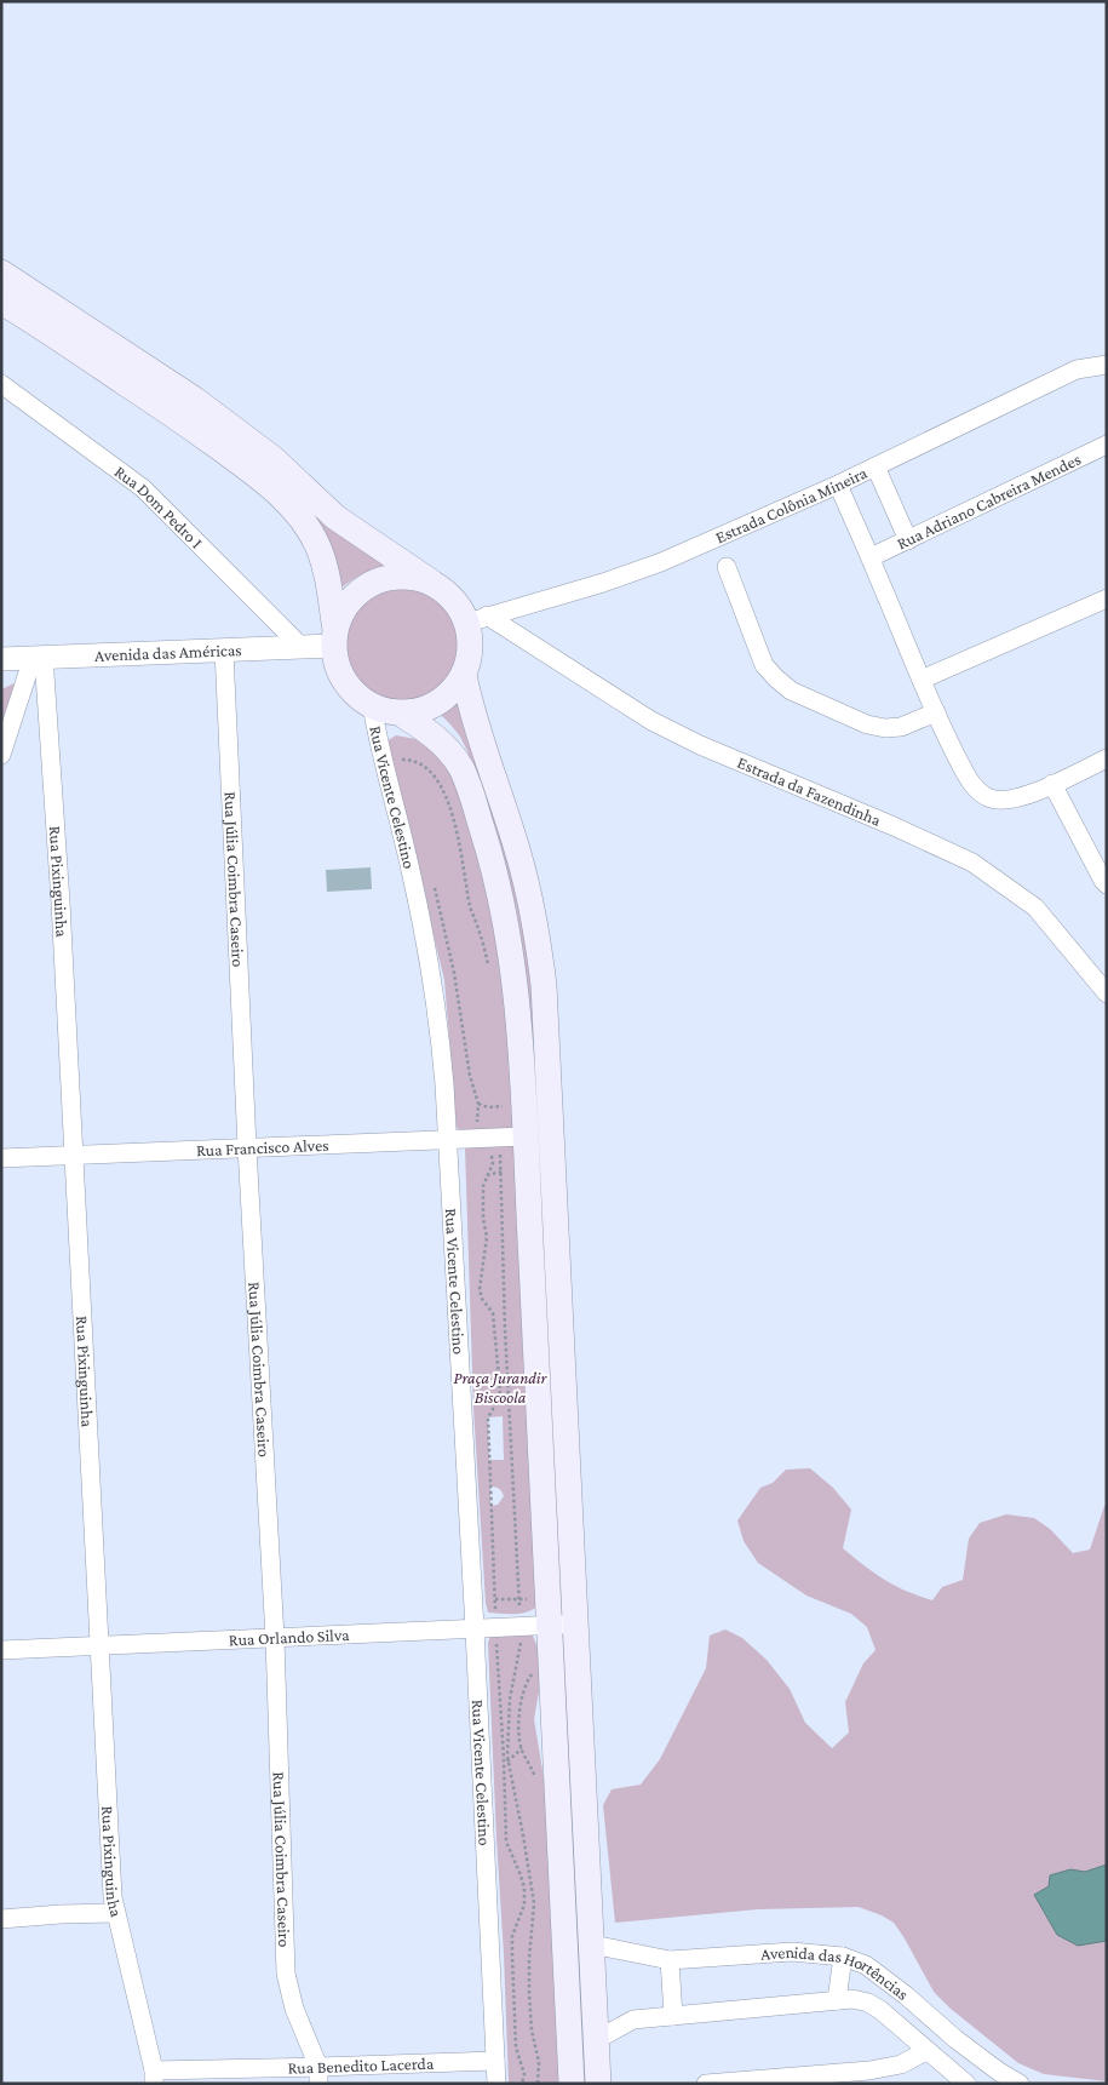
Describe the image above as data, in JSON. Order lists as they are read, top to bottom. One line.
{"streets":{"street":["Rua Adriano Cabreira Mendes","Estrada Colônia Mineira","Rua Dom Pedro I","Avenida das Américas","Estrada da Fazendinha","Rua Vicente Celestino","Rua Júlia Coimbra Caseiro","Rua Pixinguinha","Rua Francisco Alves","Rua Orlando Silva","Avenida das Hortências","Rua Benedito Lacerda"]},"crossings":[["Estrada Colônia Mineira","Avenida das Américas"],["Estrada Colônia Mineira","Estrada da Fazendinha"],["Estrada Colônia Mineira","Rua Vicente Celestino"],["Rua Dom Pedro I","Avenida das Américas"],["Avenida das Américas","Estrada da Fazendinha"],["Avenida das Américas","Rua Vicente Celestino"],["Avenida das Américas","Rua Júlia Coimbra Caseiro"],["Avenida das Américas","Rua Pixinguinha"],["Estrada da Fazendinha","Rua Vicente Celestino"],["Rua Vicente Celestino","Rua Francisco Alves"],["Rua Vicente Celestino","Rua Orlando Silva"],["Rua Vicente Celestino","Rua Benedito Lacerda"],["Rua Júlia Coimbra Caseiro","Rua Francisco Alves"],["Rua Júlia Coimbra Caseiro","Rua Orlando Silva"],["Rua Júlia Coimbra Caseiro","Rua Benedito Lacerda"],["Rua Pixinguinha","Rua Francisco Alves"],["Rua Pixinguinha","Rua Orlando Silva"],["Rua Pixinguinha","Rua Benedito Lacerda"]],"parks":["Praça Jurandir Biscoola"]}
